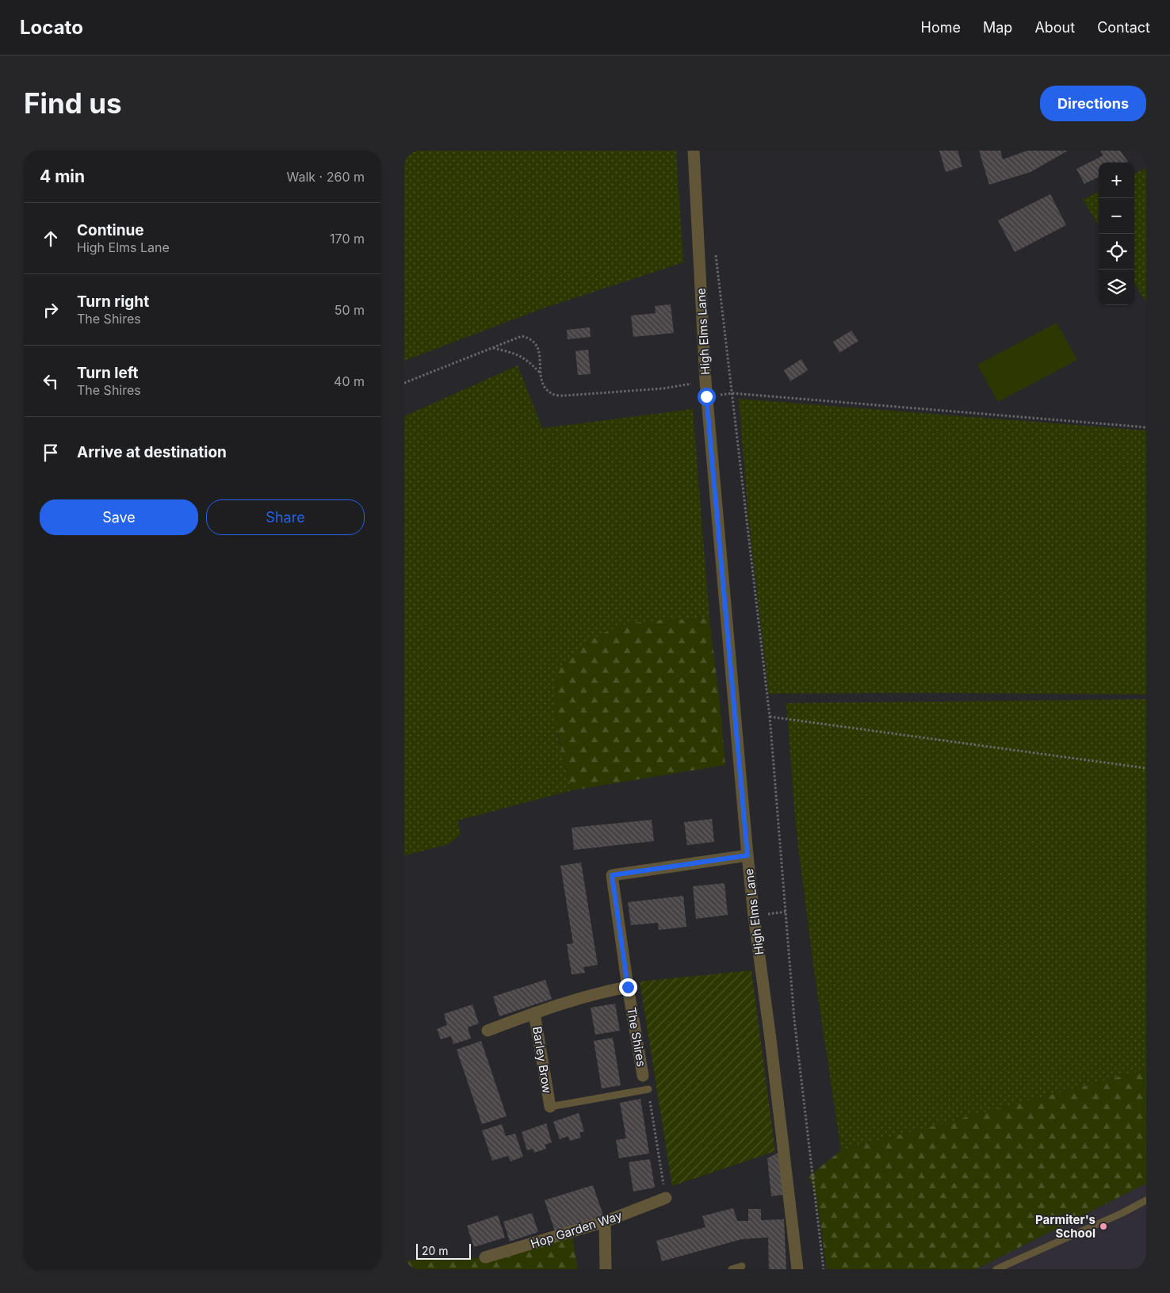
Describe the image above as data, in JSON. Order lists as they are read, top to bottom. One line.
{"streets":{"street":["High Elms Lane","The Shires","Barley Brow","Hop Garden Way"]},"crossings":[["High Elms Lane","The Shires"],["The Shires","Barley Brow"]],"places":["Parmiter's School"],"scale_bar":"20 m","page":{"header":"Locato","nav":["Home","Map","About","Contact"],"buttons":["Directions",["Save","Share"]],"title":"Find us","heading":["4 min","Walk · 260 m"],"map_buttons":["+","−"],"list":[["Continue","High Elms Lane","170 m"],["Turn right","The Shires","50 m"],["Turn left","The Shires","40 m"],"Arrive at destination"],"scale":"20 m"}}
